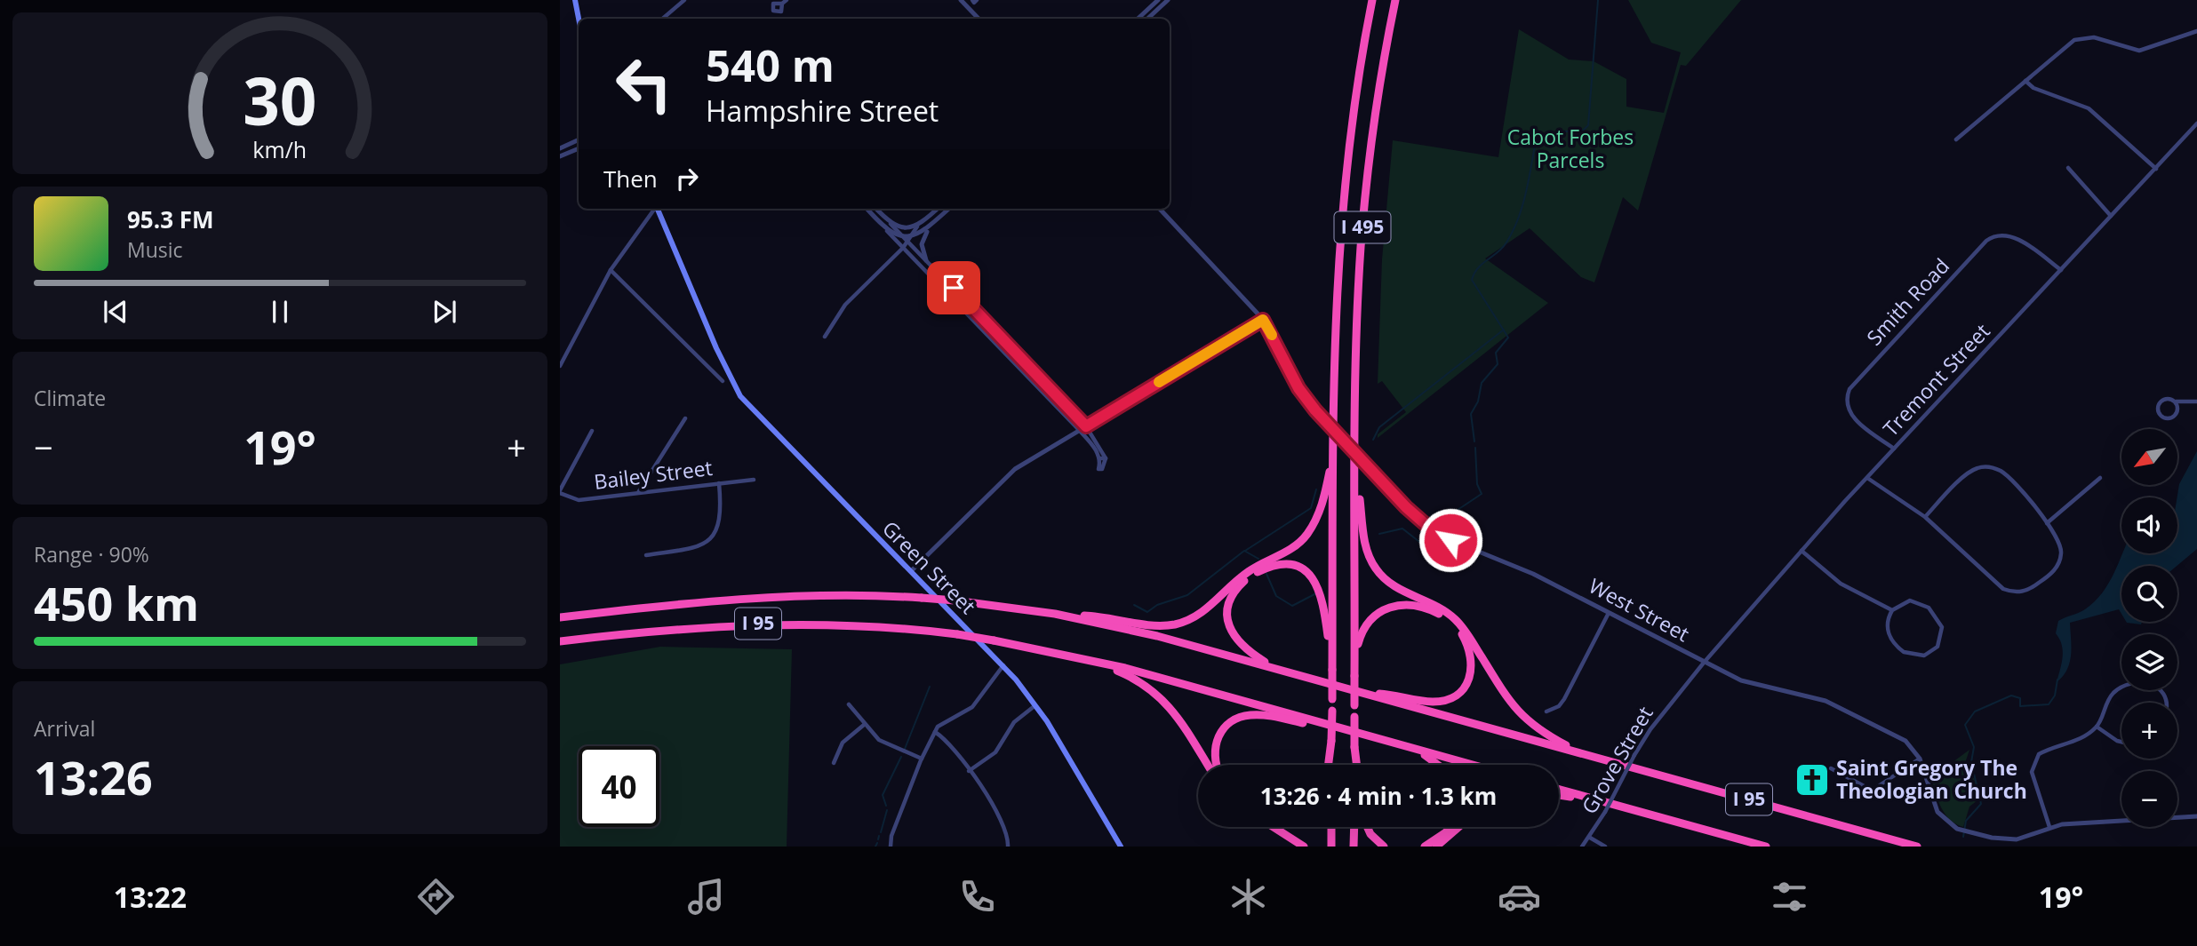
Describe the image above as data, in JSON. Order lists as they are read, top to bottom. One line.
{"streets":{"highway":["I 495","I 95"],"main road":["Green Street"],"street":["Smith Road","Tremont Street","Bailey Street","West Street","Grove Street"]},"crossings":[["Smith Road","Tremont Street"],["Tremont Street","West Street"],["Tremont Street","Grove Street"],["West Street","Grove Street"]],"parks":["Cabot Forbes Parcels"],"places":{"church":["Saint Gregory The Theologian Church"]},"north":"bottom left","page":{"turn":["540 m","Hampshire Street"],"then":"Then","song":["95.3 FM","Music"],"tile":["Climate",["Range · 90%","450 km"],["Arrival","13:26"]],"heat":["−","19°","+"],"map_buttons":["+","−"],"limit":"40","trip":"13:26 · 4 min · 1.3 km","tabs":["13:22","19°"],"gauge":["30","km/h"]}}
